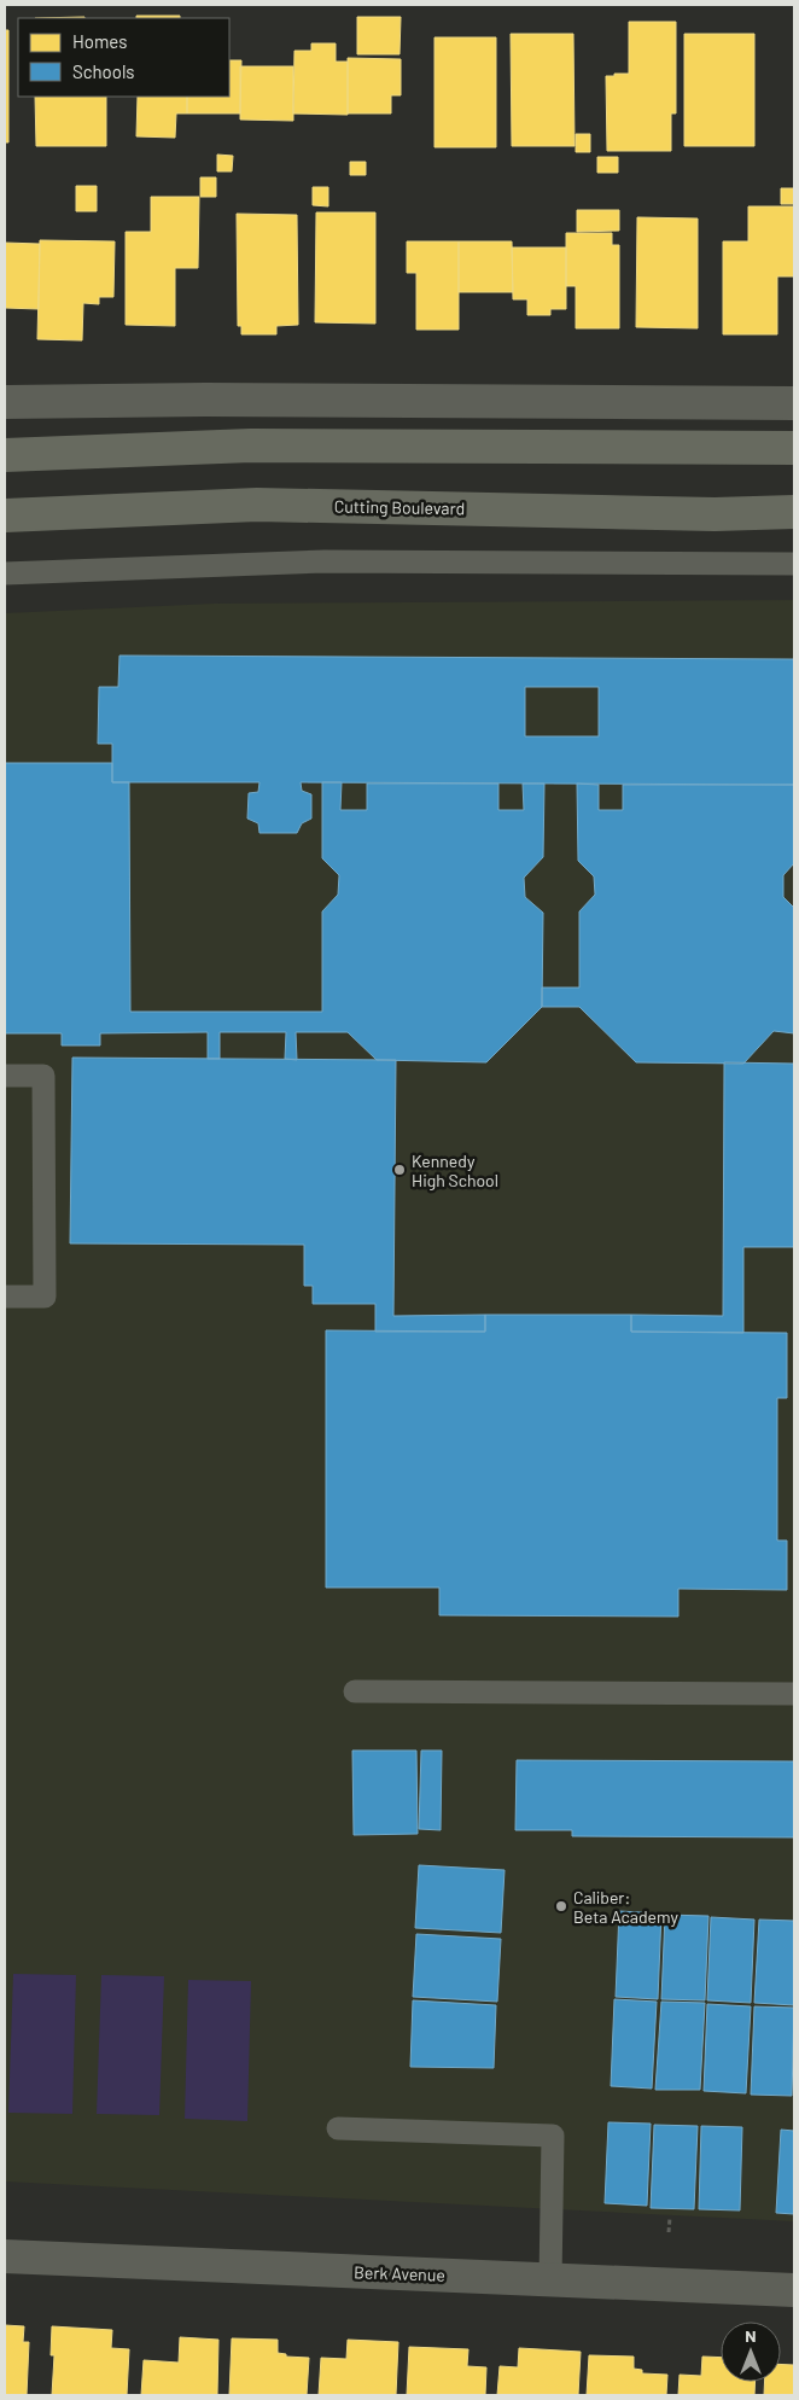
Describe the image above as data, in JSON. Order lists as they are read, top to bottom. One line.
{"streets":{"main road":["Cutting Boulevard"],"street":["Berk Avenue"]},"places":["Kennedy High School","Caliber: Beta Academy"],"legend":["Homes","Schools"],"north":"top"}
